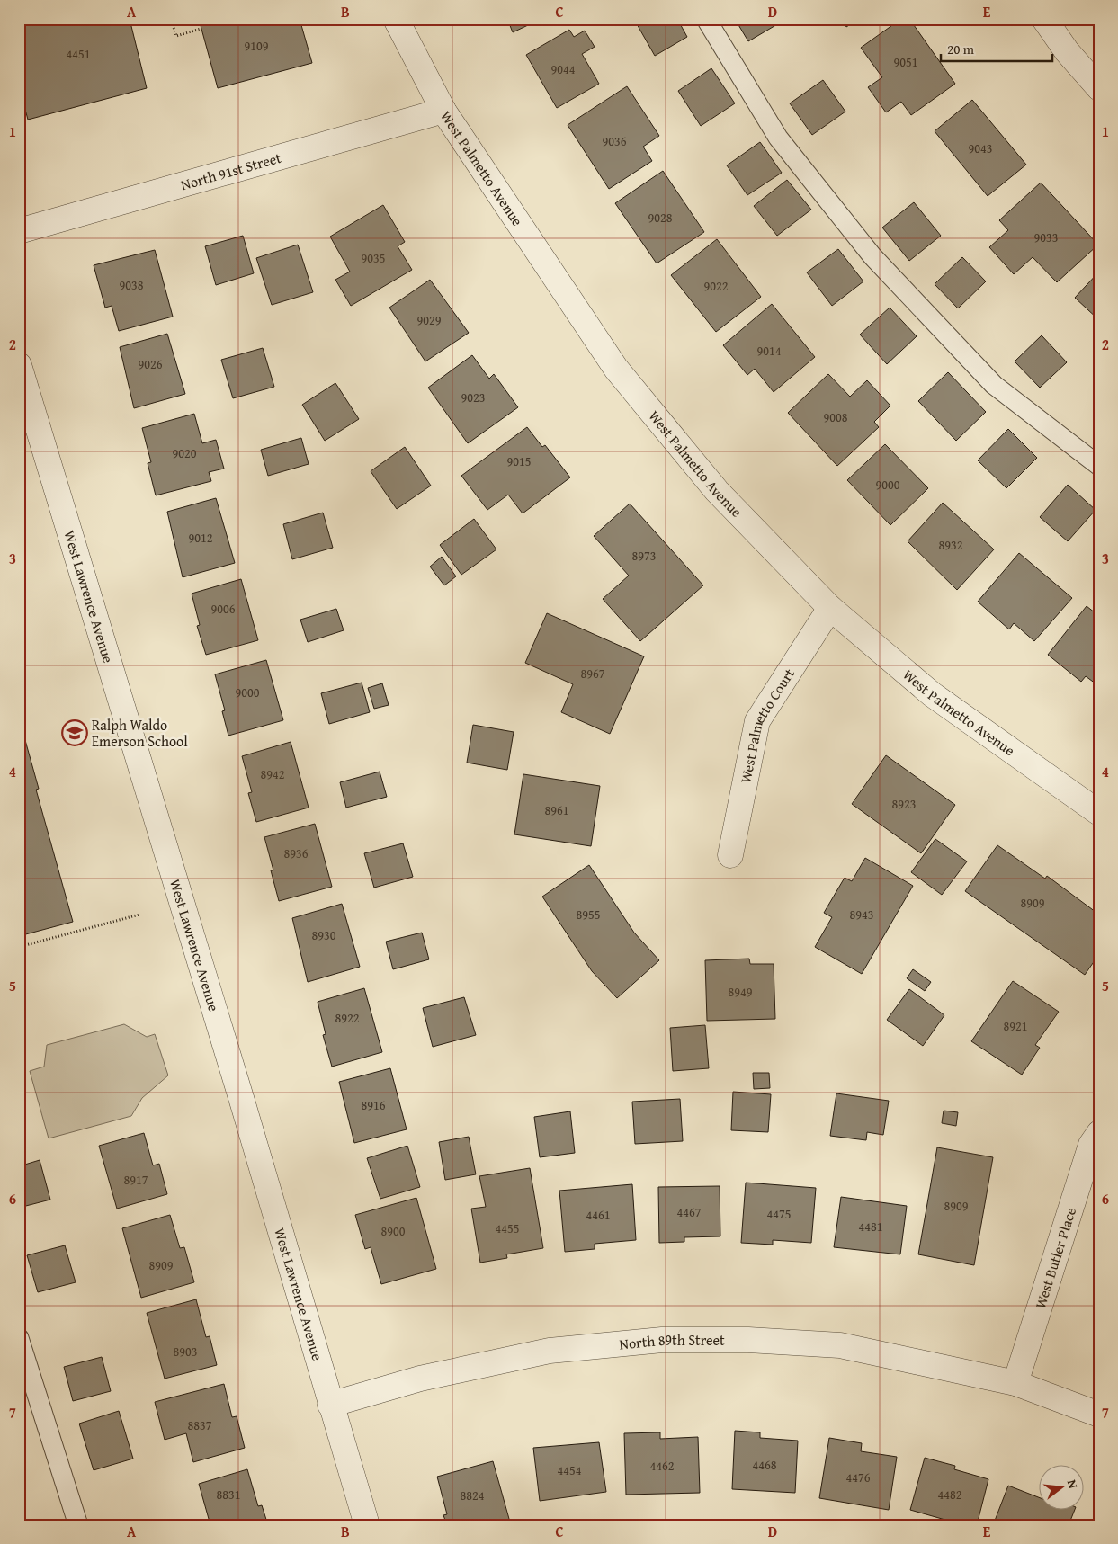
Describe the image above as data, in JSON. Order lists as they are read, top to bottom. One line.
{"streets":{"street":["West Palmetto Avenue","North 91st Street","West Lawrence Avenue","West Palmetto Court","West Butler Place","North 89th Street"]},"crossings":[["West Palmetto Avenue","North 91st Street"],["West Palmetto Avenue","West Palmetto Court"],["West Lawrence Avenue","North 89th Street"],["West Butler Place","North 89th Street"]],"places":{"school or university":["Ralph Waldo Emerson School"]},"house_numbers":["9109","4451","9051","9044","9036","9043","9028","9033","9035","9038","9022","9029","9014","9026","9023","9008","9020","9015","9000","9012","8932","8973","9006","8967","9000","8942","8923","8961","8936","8909","8955","8943","8930","8949","8922","8921","8916","8917","8909","4467","4475","4461","4481","4455","8900","8909","8903","8837","4468","4462","4454","4476","8831","4482","8824"],"scale_bar":"20 m","north":"right","grid":{"columns":["A","B","C","D","E"],"rows":["1","2","3","4","5","6","7"]}}
